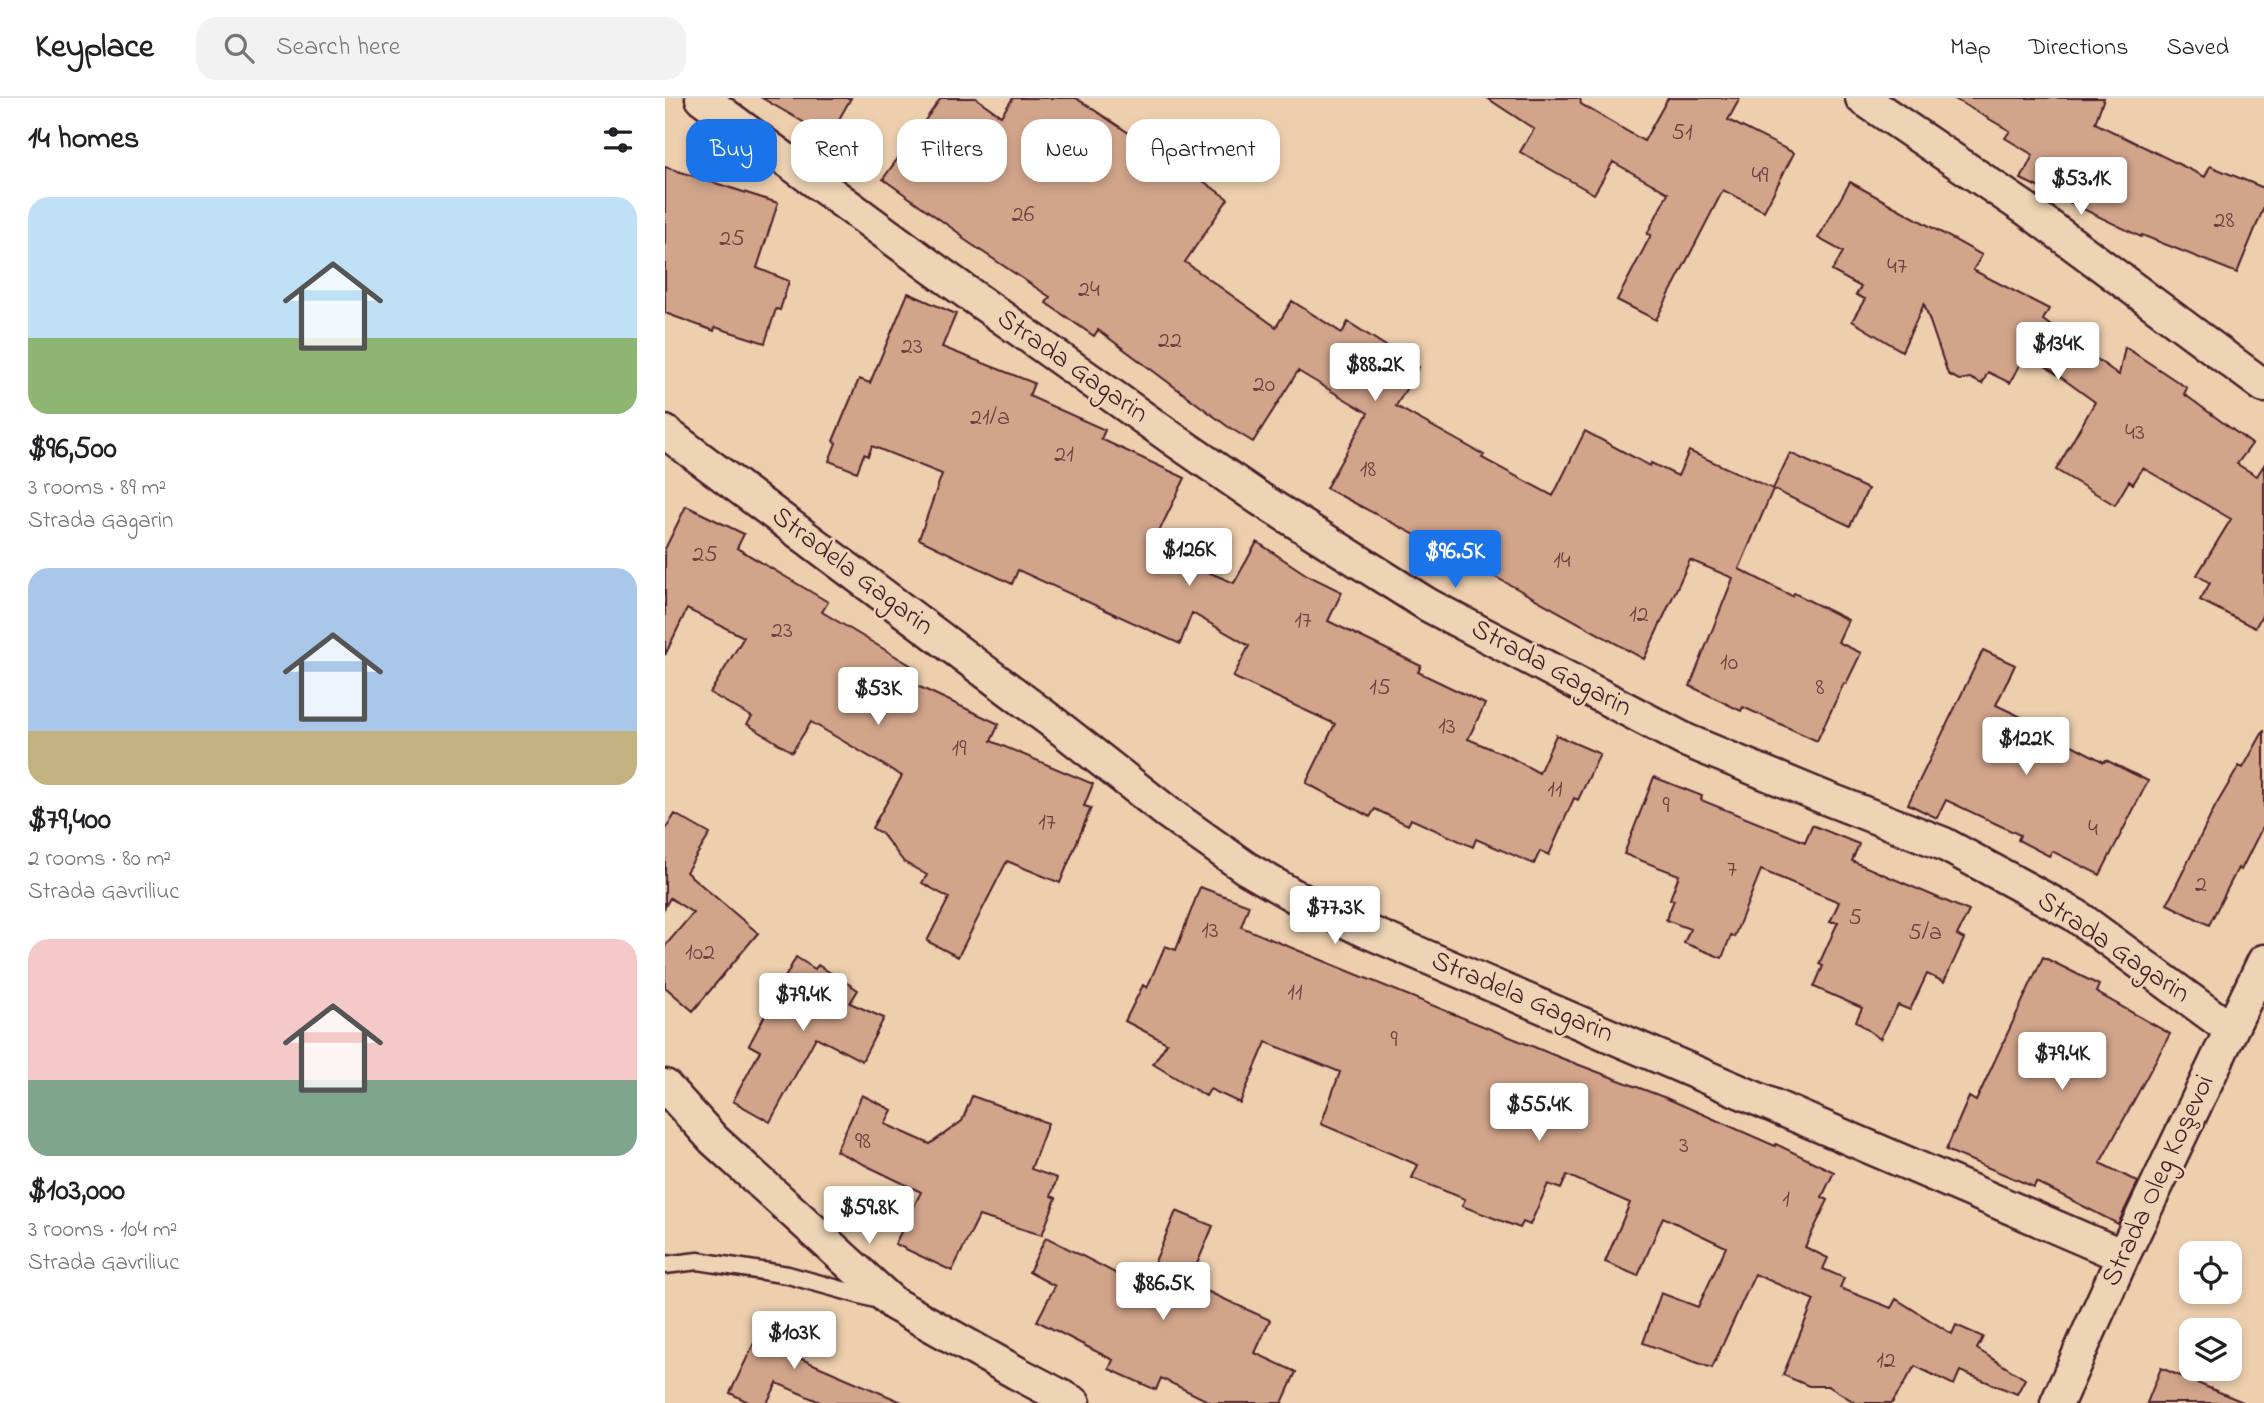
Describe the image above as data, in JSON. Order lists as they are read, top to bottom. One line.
{"streets":{"street":["Strada Gagarin","Stradela Gagarin","Strada Oleg Koşevoi"]},"crossings":[["Strada Gagarin","Strada Oleg Koşevoi"],["Stradela Gagarin","Strada Oleg Koşevoi"]],"house_numbers":["51","49","26","28","25","47","24","22","23","20","21/a","43","21","18","25","14","12","17","23","10","15","8","13","19","11","9","17","4","7","2","5","13","5/a","102","11","9","98","3","1","12"],"page":{"header":"Keyplace","search":"Search here","nav":["Map","Directions","Saved"],"heading":"14 homes","chip":["Buy","Rent","Filters","New","Apartment"],"price":["$53.1K","$134K","$88.2K","$126K","$96.5K","$53K","$122K","$77.3K","$79.4K","$79.4K","$55.4K","$59.8K","$86.5K","$103K"],"list":[{"name":"$96,500","note":"3 rooms · 89 m² · Strada Gagarin"},{"name":"$79,400","note":"2 rooms · 80 m² · Strada Gavriliuc"},{"name":"$103,000","note":"3 rooms · 104 m² · Strada Gavriliuc"}]}}
